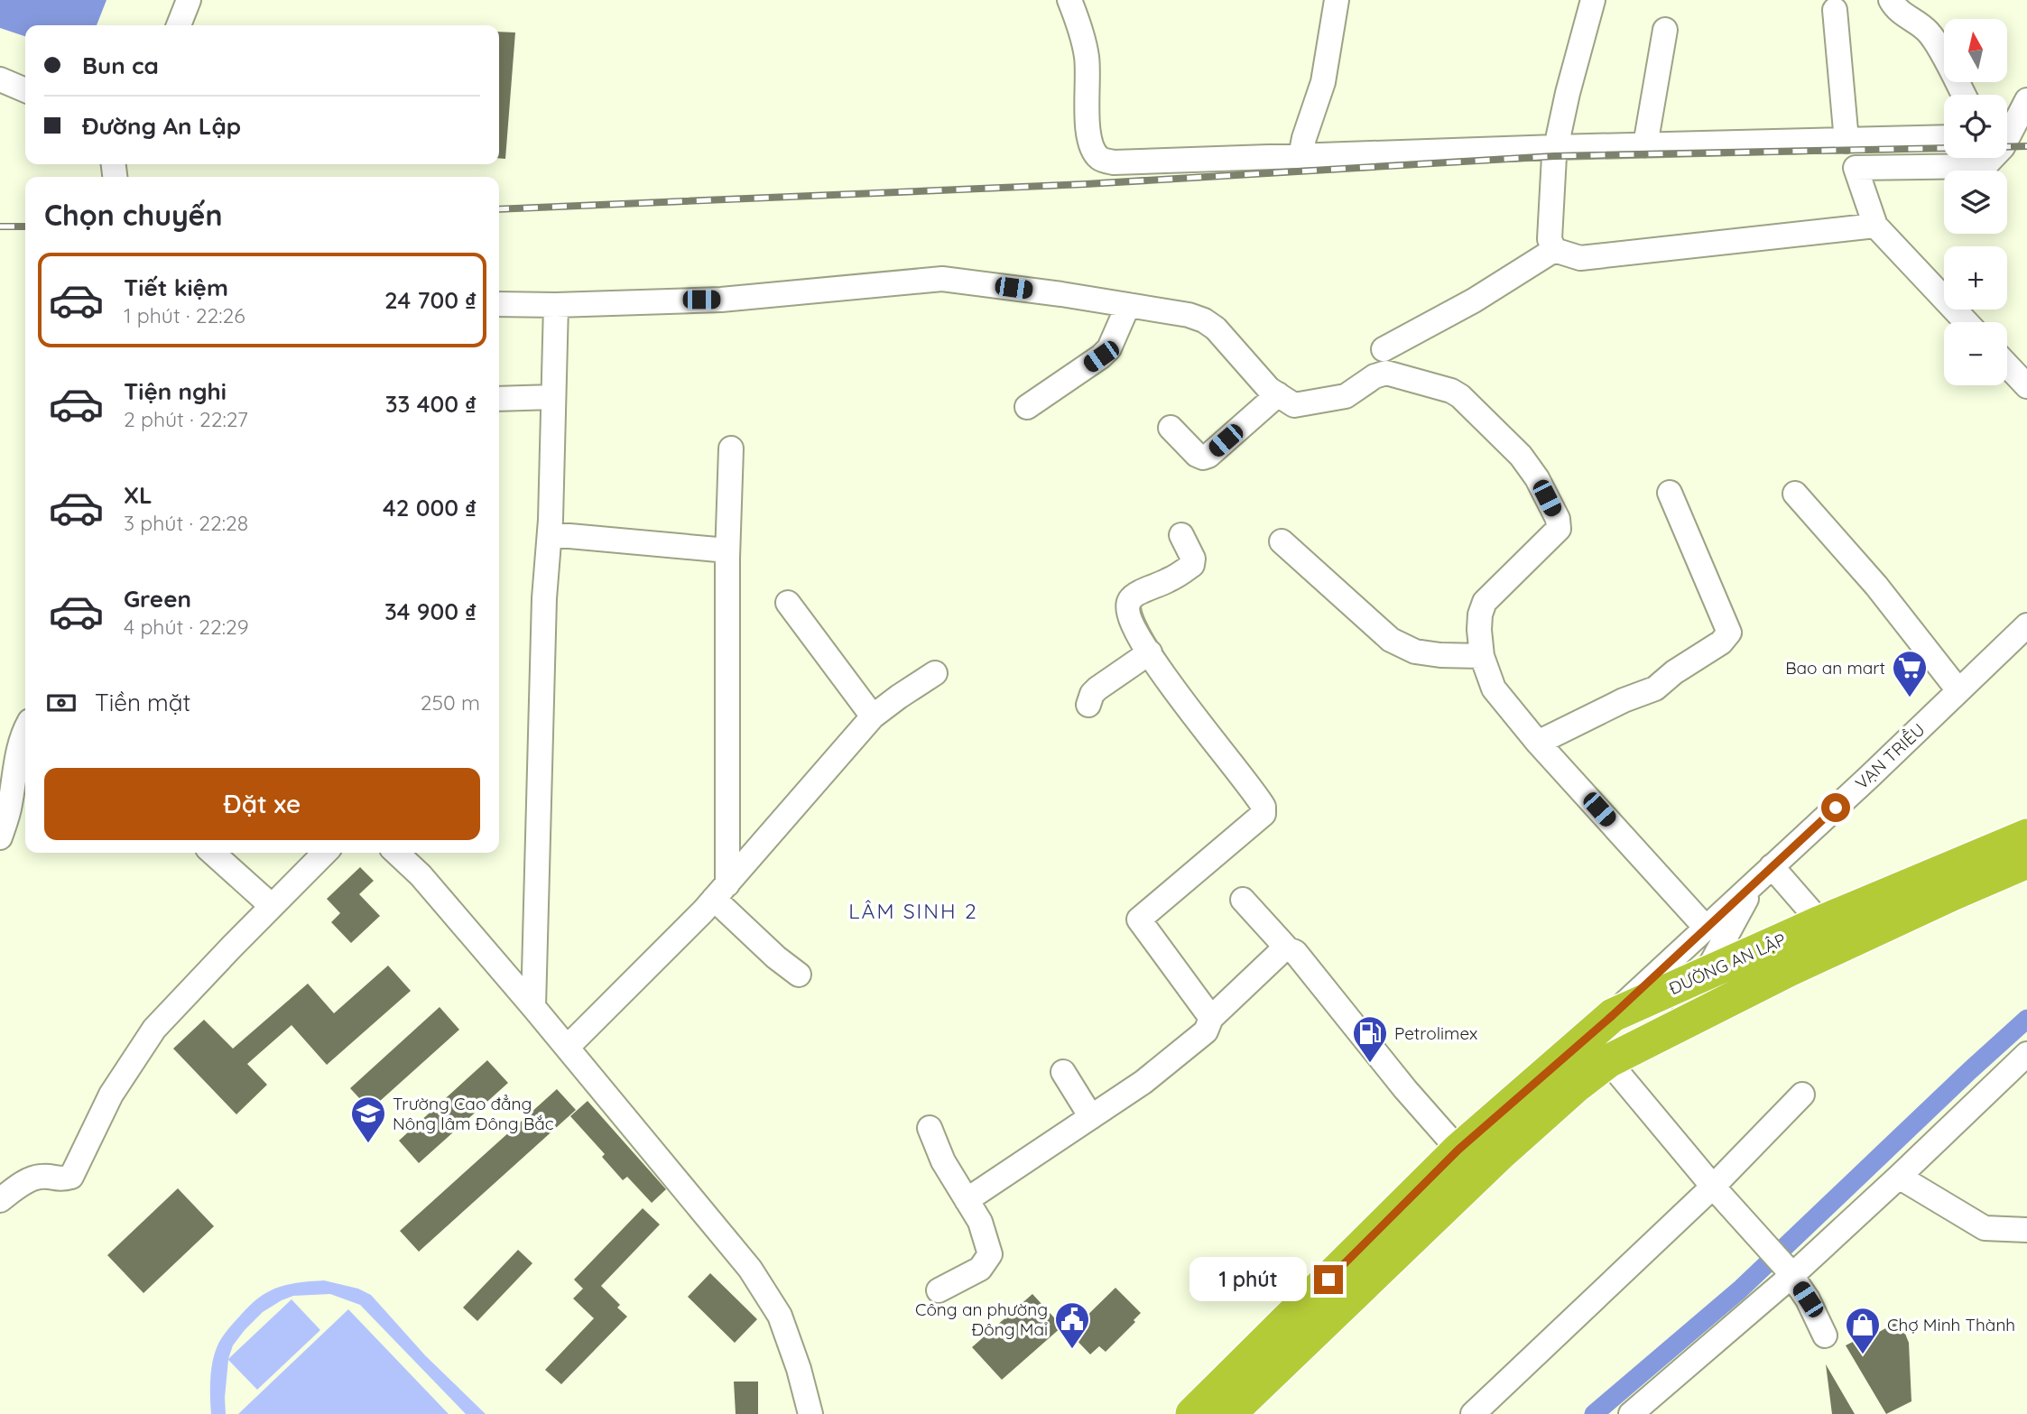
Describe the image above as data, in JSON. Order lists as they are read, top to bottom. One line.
{"streets":{"highway":["ĐƯỜNG AN LẬP"],"street":["VẠN TRIỀU"]},"crossings":[["VẠN TRIỀU","ĐƯỜNG AN LẬP"]],"districts":["LÂM SINH 2"],"places":{"supermarket":["Bao an mart"],"fuel station":["Petrolimex"],"school or university":["Trường Cao đẳng Nông lâm Đông Bắc"],"public building":["Công an phường Đông Mai"],"shop":["Chợ Minh Thành"]},"north":"top","page":{"map_buttons":["+","−"],"banner":["Bun ca","Đường An Lập"],"heading":"Chọn chuyến","list":[{"name":"Tiết kiệm","note":"1 phút · 22:26","value":"24 700 ₫"},{"name":"Tiện nghi","note":"2 phút · 22:27","value":"33 400 ₫"},{"name":"XL","note":"3 phút · 22:28","value":"42 000 ₫"},{"name":"Green","note":"4 phút · 22:29","value":"34 900 ₫"}],"pay":["Tiền mặt","250 m"],"buttons":"Đặt xe","bubble":"1 phút"}}
